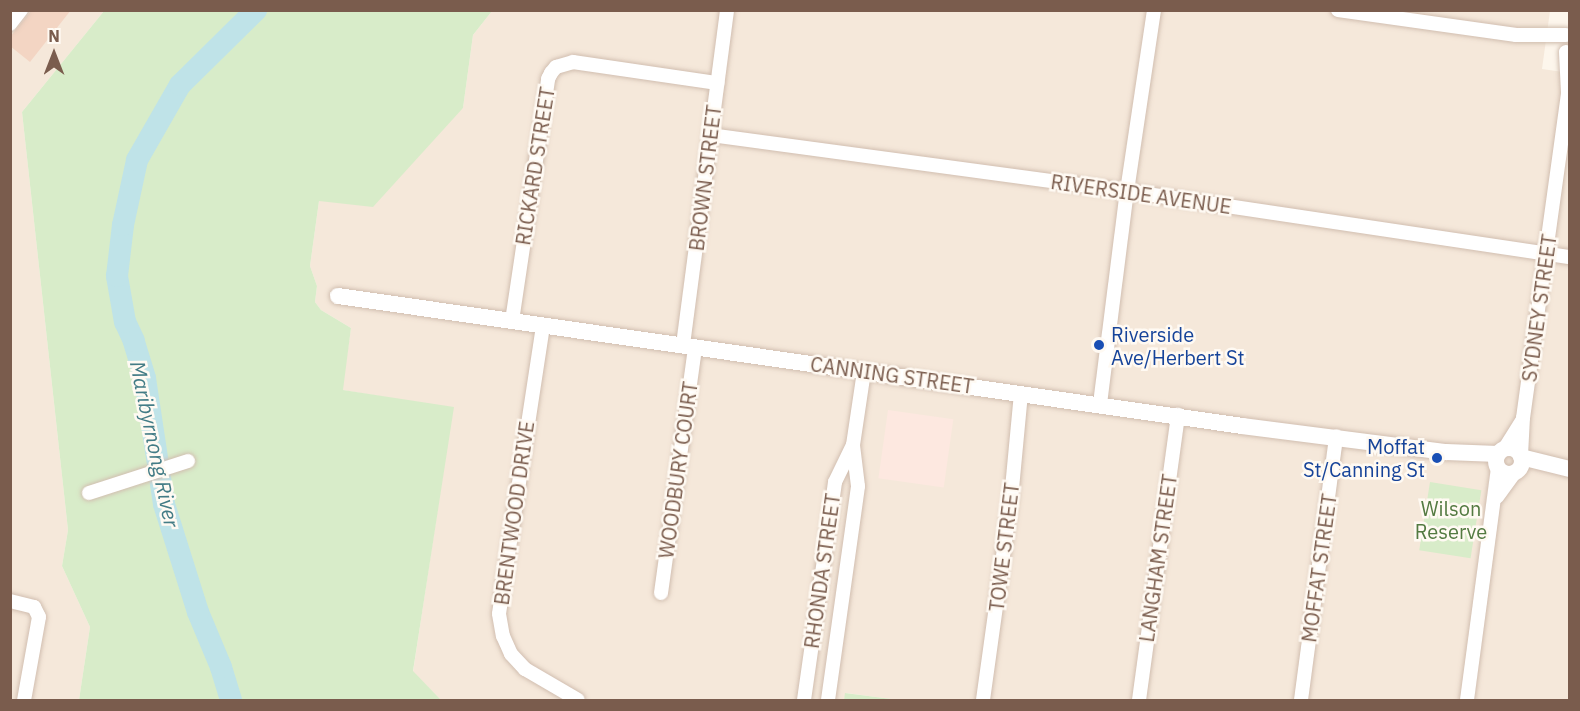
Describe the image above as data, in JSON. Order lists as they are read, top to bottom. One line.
{"streets":{"street":["RICKARD STREET","BROWN STREET","RIVERSIDE AVENUE","SYDNEY STREET","CANNING STREET","WOODBURY COURT","BRENTWOOD DRIVE","TOWE STREET","LANGHAM STREET","MOFFAT STREET","RHONDA STREET"]},"crossings":[["RICKARD STREET","BROWN STREET"],["RICKARD STREET","CANNING STREET"],["BROWN STREET","RIVERSIDE AVENUE"],["BROWN STREET","CANNING STREET"],["BROWN STREET","WOODBURY COURT"],["RIVERSIDE AVENUE","SYDNEY STREET"],["SYDNEY STREET","CANNING STREET"],["CANNING STREET","WOODBURY COURT"],["CANNING STREET","BRENTWOOD DRIVE"],["CANNING STREET","TOWE STREET"],["CANNING STREET","LANGHAM STREET"],["CANNING STREET","MOFFAT STREET"],["CANNING STREET","RHONDA STREET"]],"water":["Maribyrnong River"],"parks":["Wilson Reserve"],"places":["Riverside Ave/Herbert St","Moffat St/Canning St"],"north":"top"}
